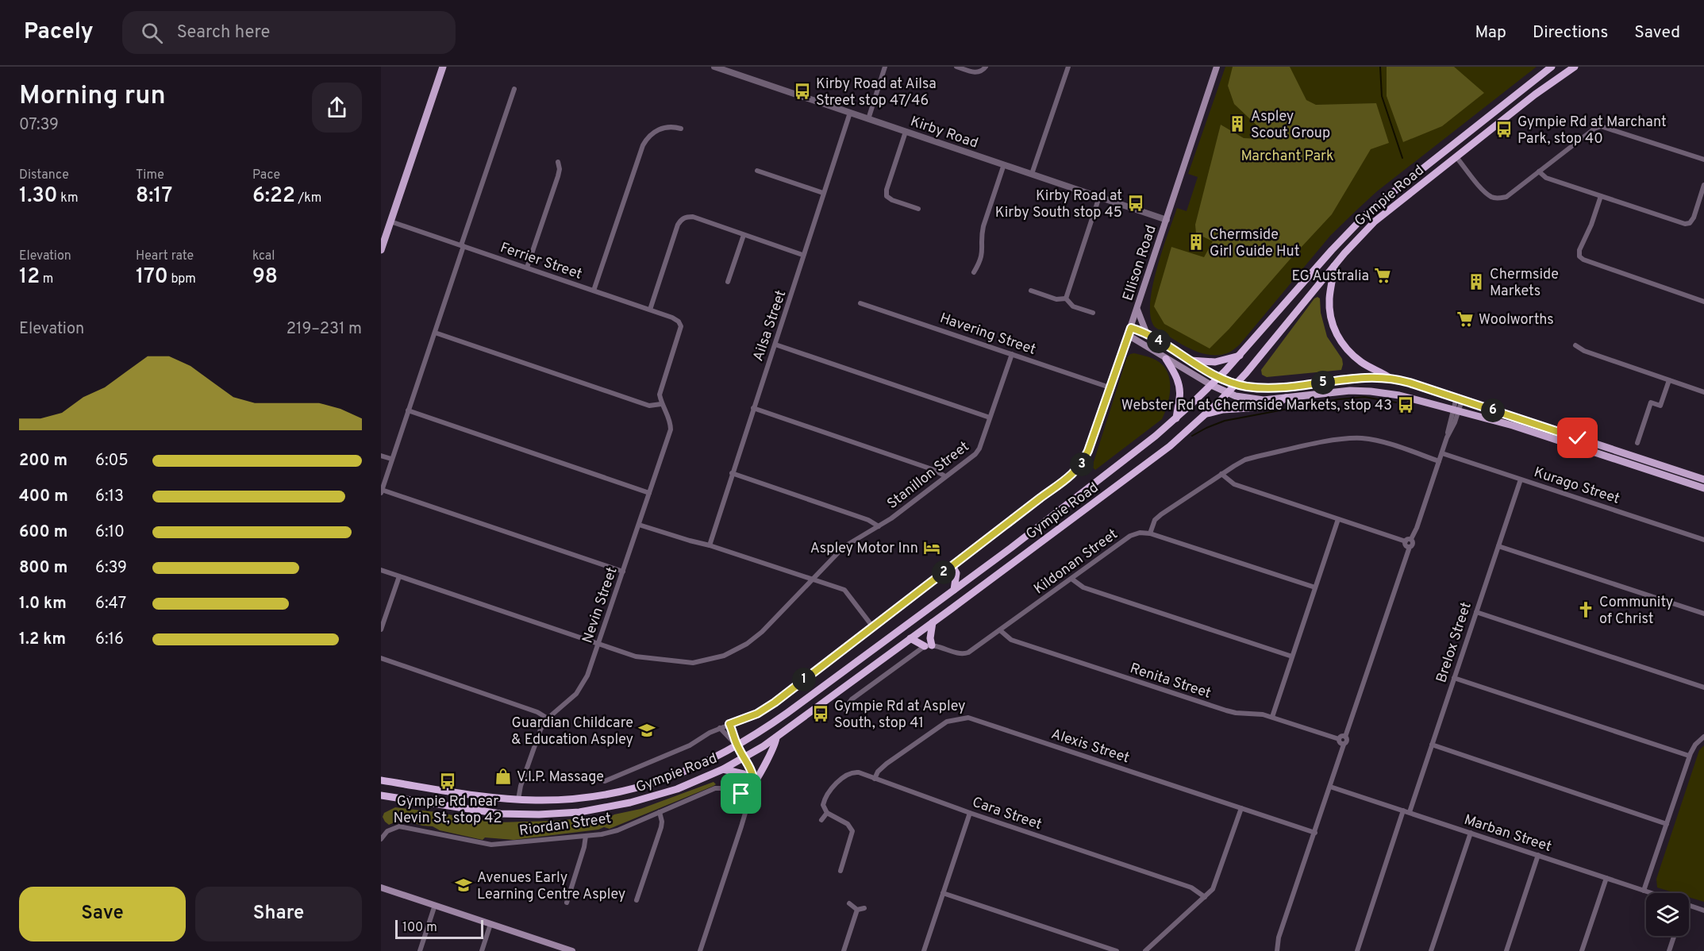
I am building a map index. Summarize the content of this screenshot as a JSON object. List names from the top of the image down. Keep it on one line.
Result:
{"streets":{"highway":["Gympie Road"],"main road":["Ellison Road"],"street":["Kirby Road","Ferrier Street","Ailsa Street","Havering Street","Stanillon Street","Kurago Street","Kildonan Street","Nevin Street","Brelox Street","Renita Street","Alexis Street","Cara Street","Riordan Street","Marban Street"]},"crossings":[["Kirby Road","Ellison Road"],["Kirby Road","Ailsa Street"],["Gympie Road","Ellison Road"],["Gympie Road","Nevin Street"],["Ferrier Street","Nevin Street"],["Ellison Road","Havering Street"],["Havering Street","Stanillon Street"],["Stanillon Street","Nevin Street"],["Kurago Street","Brelox Street"],["Kildonan Street","Renita Street"],["Brelox Street","Marban Street"],["Alexis Street","Cara Street"]],"parks":["Marchant Park"],"places":{"bus stop":["Kirby Road at Ailsa Street stop 47/46","Gympie Rd at Marchant Park, stop 40","Kirby Road at Kirby South stop 45","Webster Rd at Chermside Markets, stop 43","Gympie Rd at Aspley South, stop 41","Gympie Rd near Nevin St, stop 42"],"building":["Aspley Scout Group","Chermside Girl Guide Hut","Chermside Markets"],"supermarket":["EG Australia","Woolworths"],"hotel":["Aspley Motor Inn"],"church":["Community of Christ"],"school or university":["Guardian Childcare & Education Aspley","Avenues Early Learning Centre Aspley"],"shop":["V.I.P. Massage"]},"scale_bar":"100 m","page":{"header":"Pacely","search":"Search here","nav":["Map","Directions","Saved"],"heading":["Morning run","07:39"],"stats":[["Distance","1.30 km"],["Time","8:17"],["Pace","6:22 /km"],["Elevation","12 m"],["Heart rate","170 bpm"],["kcal","98"]],"chart":["Elevation","219–231 m"],"pins":["4","5","6","3","2","1"],"list":[{"name":"200 m","note":"6:05"},{"name":"400 m","note":"6:13"},{"name":"600 m","note":"6:10"},{"name":"800 m","note":"6:39"},{"name":"1.0 km","note":"6:47"},{"name":"1.2 km","note":"6:16"}],"buttons":["Save","Share"],"scale":"100 m"}}
